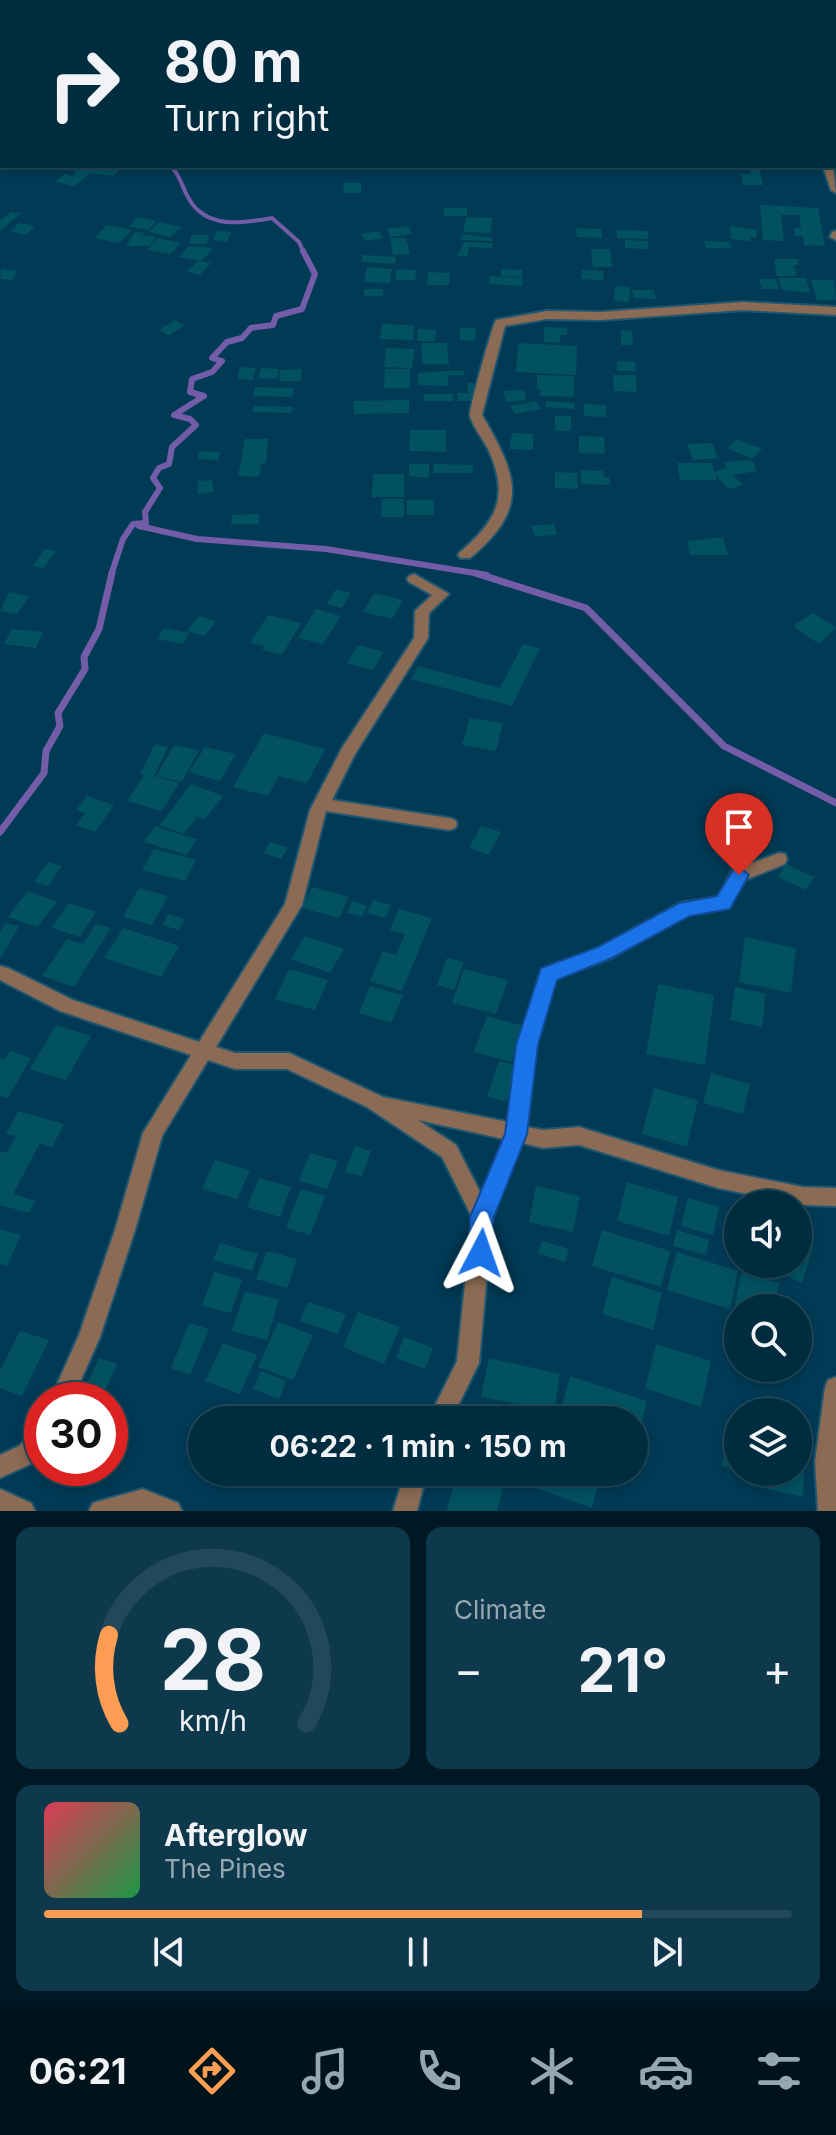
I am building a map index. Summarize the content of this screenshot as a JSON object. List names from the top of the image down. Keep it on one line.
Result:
{"page":{"turn":["80 m","Turn right"],"limit":"30","trip":"06:22 · 1 min · 150 m","tile":"Climate","heat":["−","21°","+"],"song":["Afterglow","The Pines"],"tabs":"06:21","gauge":["28","km/h"]}}
